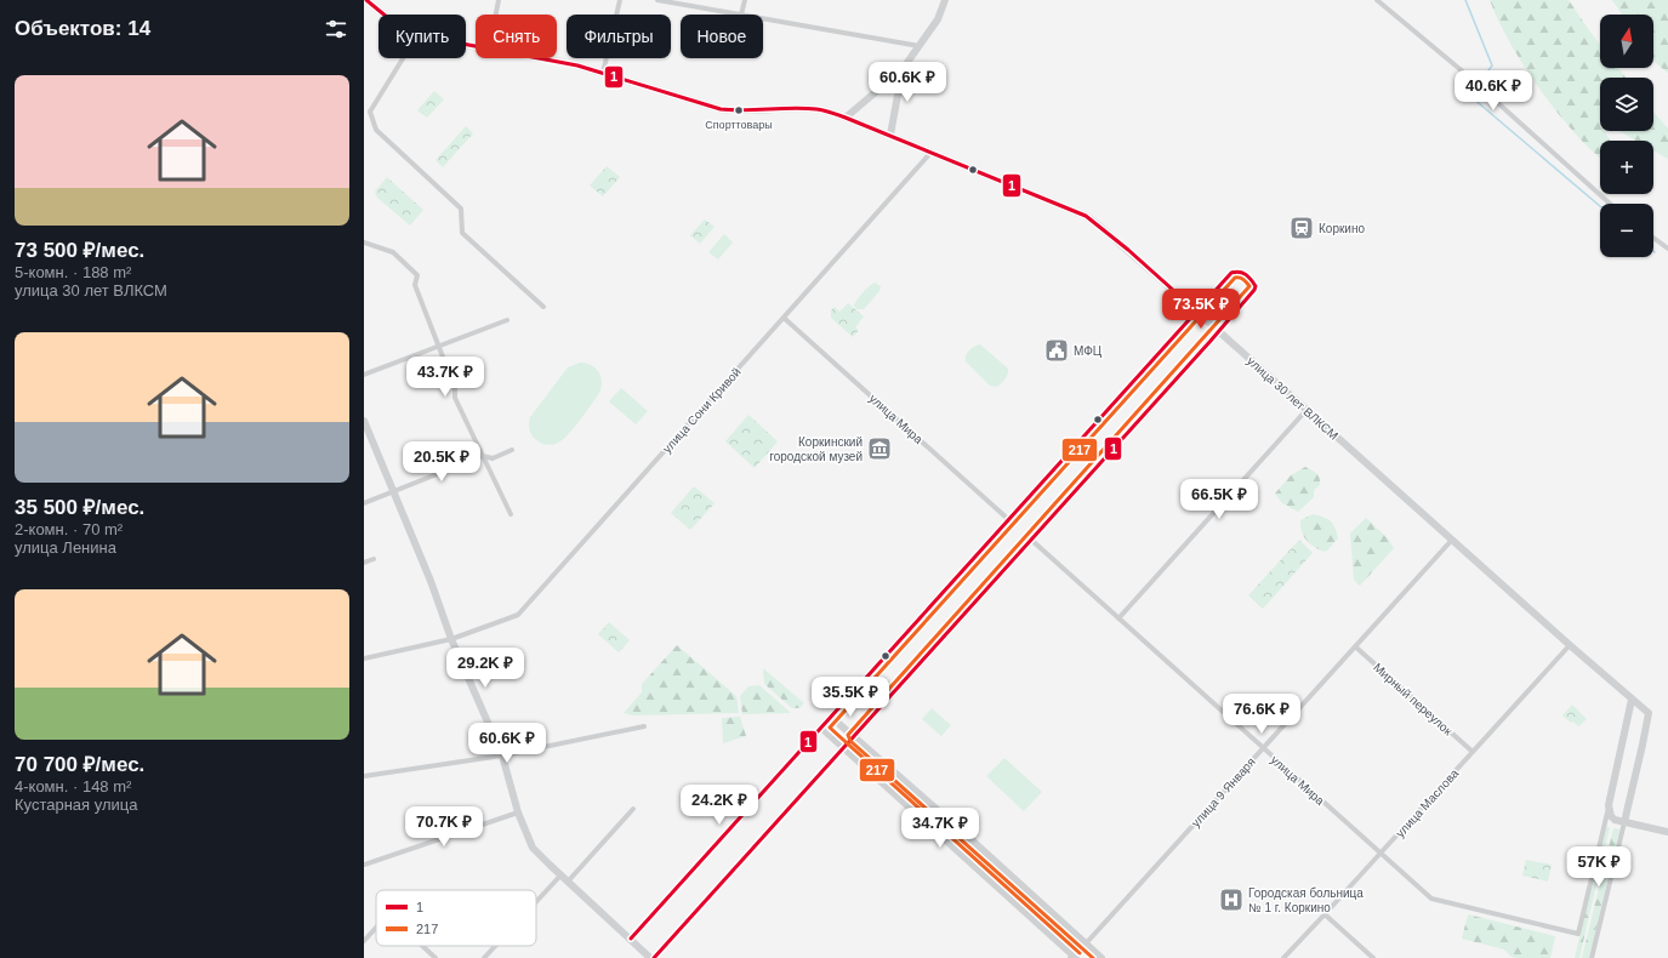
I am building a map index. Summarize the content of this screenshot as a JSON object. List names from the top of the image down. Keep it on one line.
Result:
{"streets":{"street":["улица 30 лет ВЛКСМ","улица Сони Кривой","улица Мира","Мирный переулок","улица 9 Января","улица Маслова"]},"crossings":[["улица 30 лет ВЛКСМ","улица Сони Кривой"],["улица 30 лет ВЛКСМ","улица 9 Января"],["улица 30 лет ВЛКСМ","улица Маслова"],["улица Сони Кривой","улица Мира"],["улица Мира","улица 9 Января"],["улица Мира","улица Маслова"],["Мирный переулок","улица 9 Января"],["Мирный переулок","улица Маслова"]],"places":{"other":["Спорттовары"],"station":["Коркино"],"public building":["МФЦ"],"museum":["Коркинский городской музей"],"hospital":["Городская больница № 1 г. Коркино"]},"lines":["transit line 1","transit line 217"],"legend":["1","217"],"north":"top","page":{"heading":"Объектов: 14","map_buttons":["+","−"],"chip":["Купить","Снять","Фильтры","Новое"],"list":[{"name":"73 500 ₽/мес.","note":"5-комн. · 188 m² · улица 30 лет ВЛКСМ"},{"name":"35 500 ₽/мес.","note":"2-комн. · 70 m² · улица Ленина"},{"name":"70 700 ₽/мес.","note":"4-комн. · 148 m² · Кустарная улица"}],"price":["60.6K ₽","40.6K ₽","73.5K ₽","43.7K ₽","20.5K ₽","66.5K ₽","29.2K ₽","35.5K ₽","76.6K ₽","60.6K ₽","24.2K ₽","70.7K ₽","34.7K ₽","57K ₽"]}}
